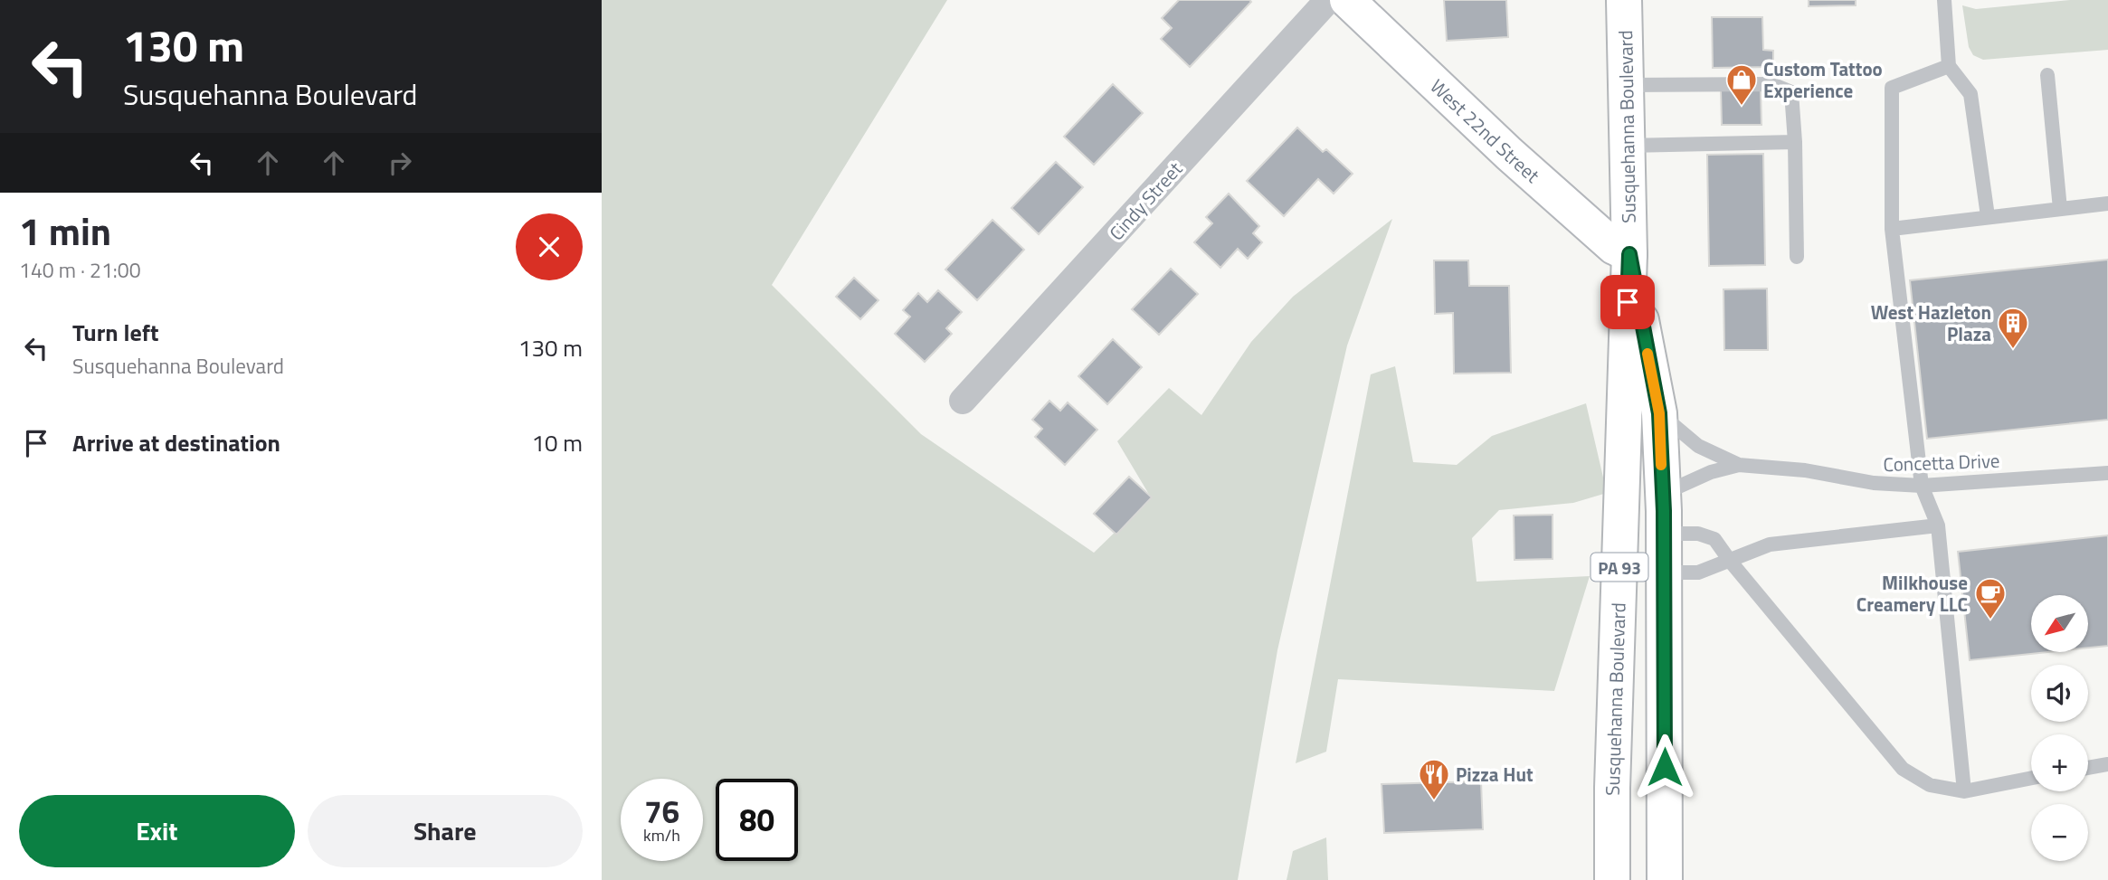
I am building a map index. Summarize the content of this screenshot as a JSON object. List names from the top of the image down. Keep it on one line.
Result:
{"streets":{"main road":["Susquehanna Boulevard","West 22nd Street","PA 93"],"street":["Cindy Street"],"lane":["Concetta Drive"]},"crossings":[["Susquehanna Boulevard","West 22nd Street"],["Susquehanna Boulevard","Concetta Drive"]],"places":{"shop":["Custom Tattoo Experience"],"building":["West Hazleton Plaza"],"cafe":["Milkhouse Creamery LLC"],"restaurant":["Pizza Hut"]},"north":"bottom left","page":{"turn":["130 m","Susquehanna Boulevard"],"heading":["1 min","140 m · 21:00"],"list":[{"name":"Turn left","note":"Susquehanna Boulevard","value":"130 m"},{"name":"Arrive at destination","value":"10 m"}],"map_buttons":["+","−"],"speed":"76 km/h","limit":"80","buttons":["Exit","Share"]}}
